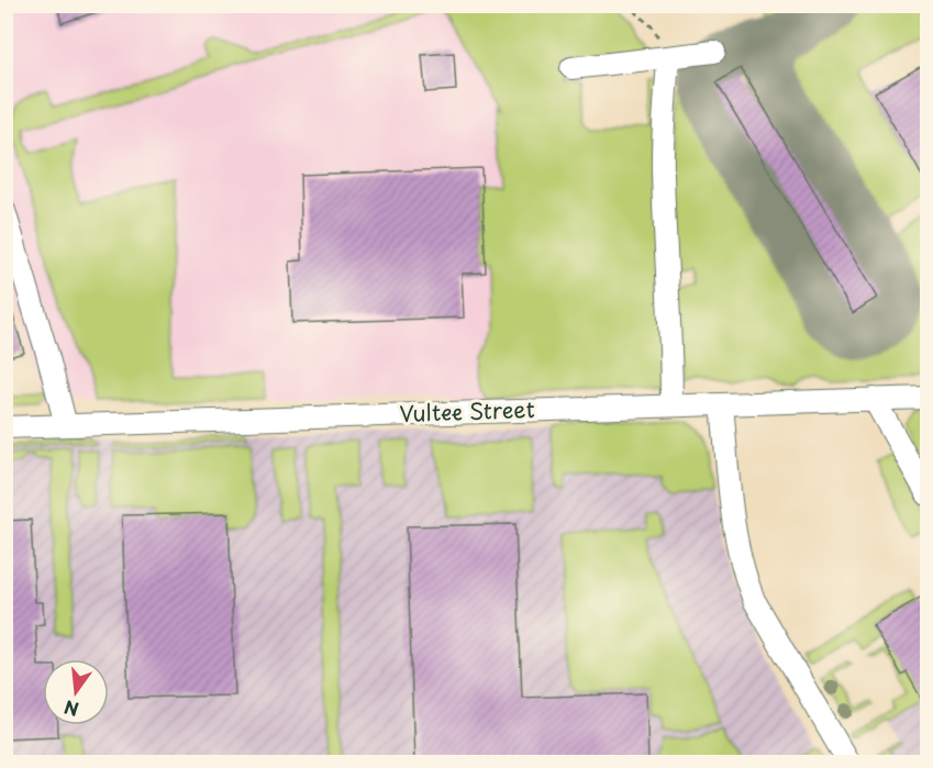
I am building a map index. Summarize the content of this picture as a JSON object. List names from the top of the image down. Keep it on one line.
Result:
{"streets":{"street":["Vultee Street"]},"north":"bottom"}
